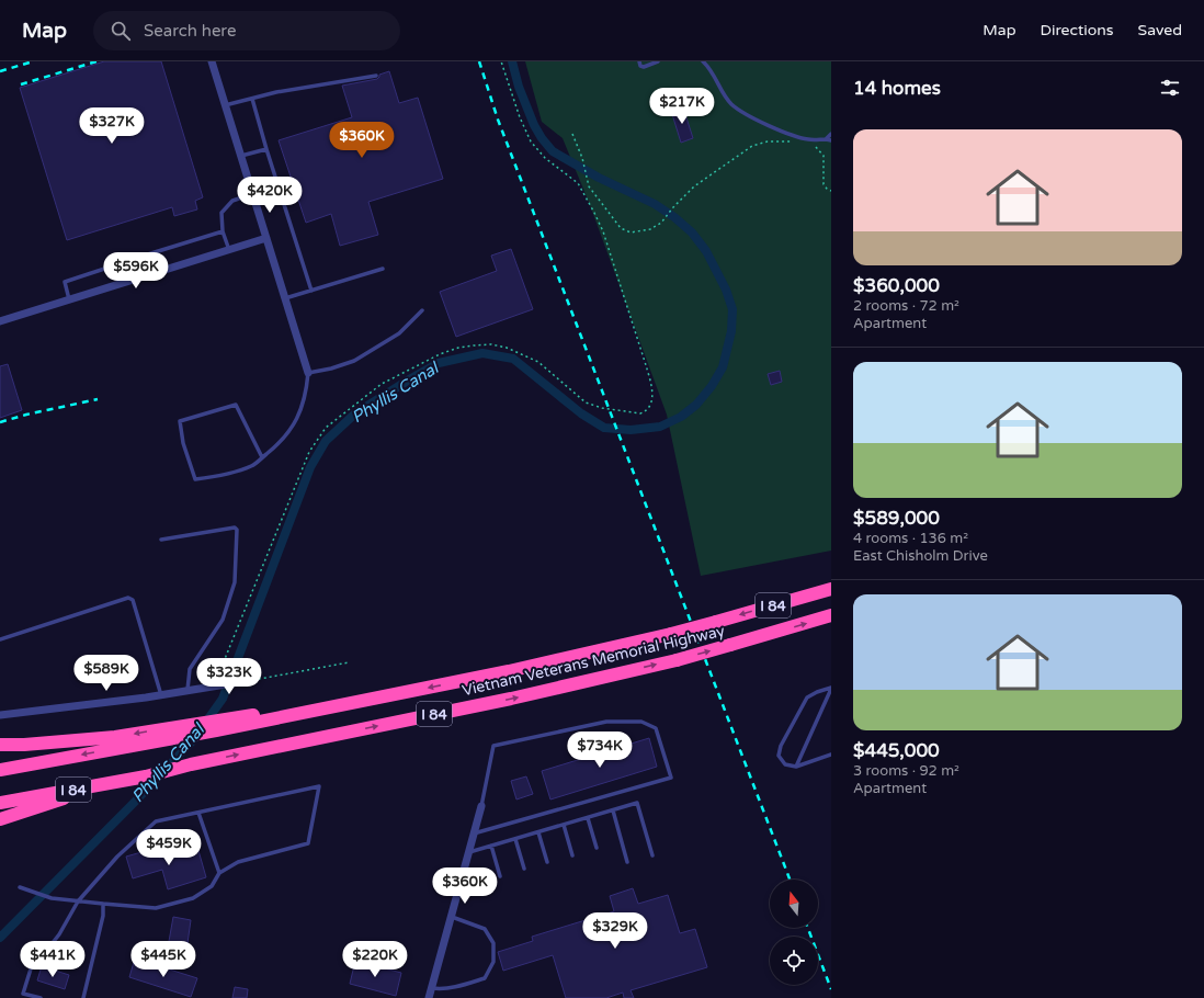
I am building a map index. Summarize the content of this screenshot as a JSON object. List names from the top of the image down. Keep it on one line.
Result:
{"streets":{"highway":["I 84","Vietnam Veterans Memorial Highway"]},"crossings":[["I 84","Vietnam Veterans Memorial Highway"]],"water":["Phyllis Canal"],"north":"top","page":{"header":"Map","search":"Search here","nav":["Map","Directions","Saved"],"heading":"14 homes","price":["$217K","$327K","$360K","$420K","$596K","$589K","$323K","$734K","$459K","$360K","$329K","$441K","$445K","$220K"],"list":[{"name":"$360,000","note":"2 rooms · 72 m² · Apartment"},{"name":"$589,000","note":"4 rooms · 136 m² · East Chisholm Drive"},{"name":"$445,000","note":"3 rooms · 92 m² · Apartment"}]}}
